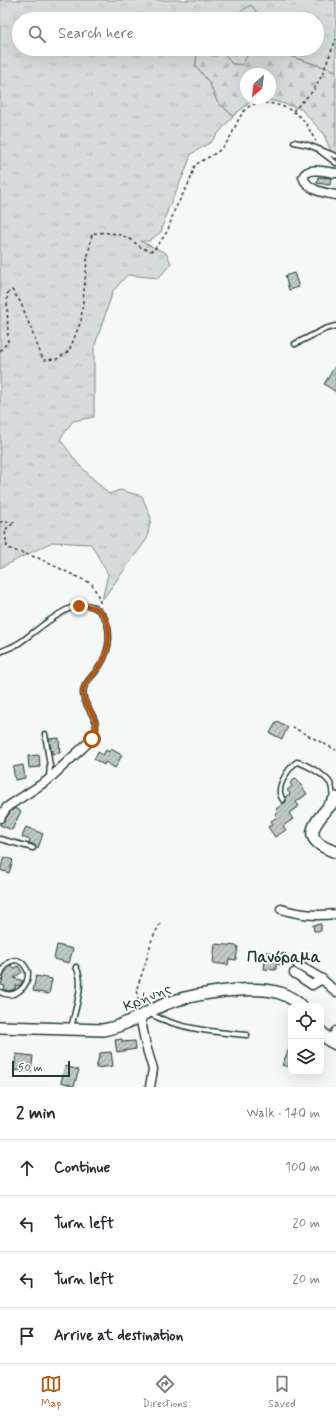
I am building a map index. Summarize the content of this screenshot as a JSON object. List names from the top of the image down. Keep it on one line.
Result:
{"streets":{"street":["Κρήνης"]},"districts":["Πανόραμα"],"scale_bar":"50 m","north":"bottom left","page":{"search":"Search here","scale":"50 m","heading":["2 min","Walk · 140 m"],"list":[["Continue","100 m"],["Turn left","20 m"],["Turn left","20 m"],"Arrive at destination"],"nav":["Map","Directions","Saved"]}}
